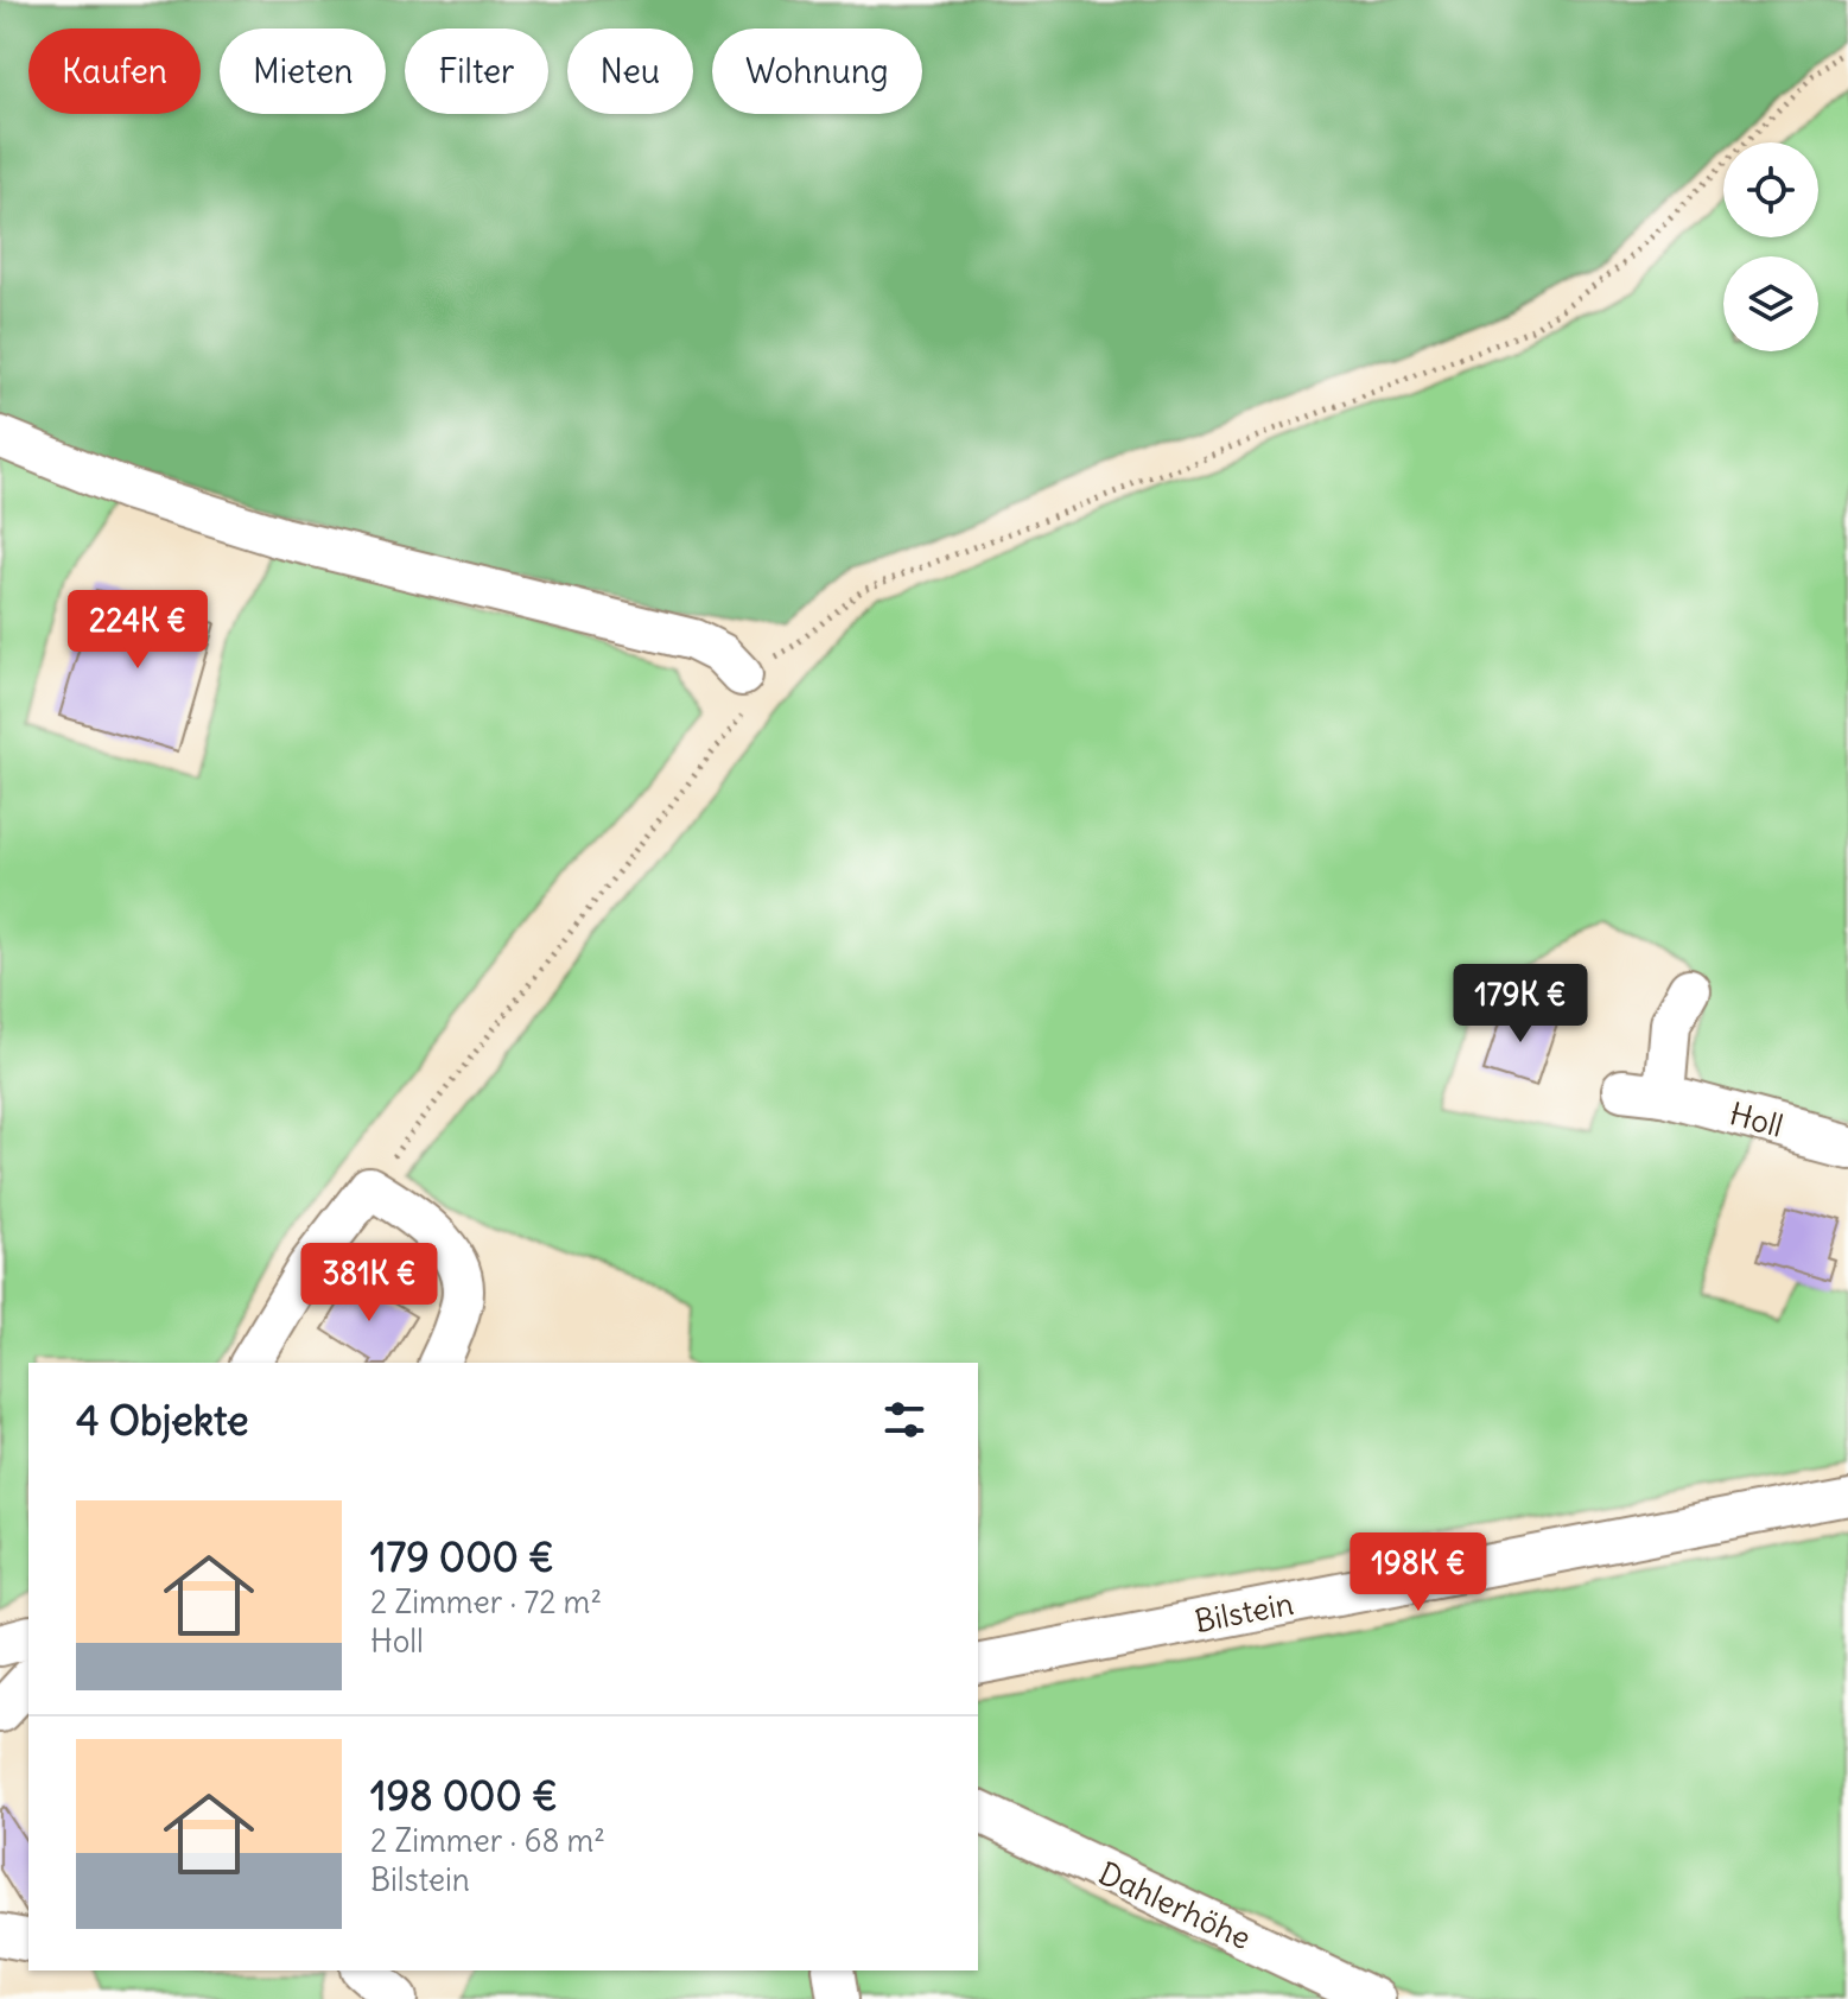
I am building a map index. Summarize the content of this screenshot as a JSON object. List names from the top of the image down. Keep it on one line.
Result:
{"streets":{"street":["Holl","Bilstein","Dahlerhöhe"]},"page":{"chip":["Kaufen","Mieten","Filter","Neu","Wohnung"],"price":["224K €","179K €","381K €","198K €"],"heading":"4 Objekte","list":[{"name":"179 000 €","note":"2 Zimmer · 72 m² · Holl"},{"name":"198 000 €","note":"2 Zimmer · 68 m² · Bilstein"}]}}
